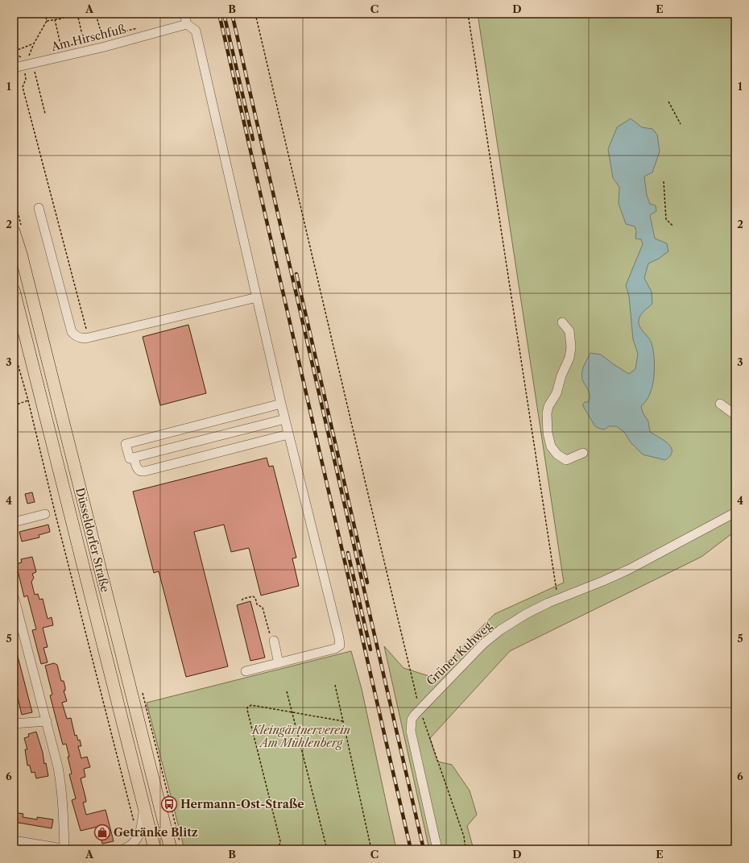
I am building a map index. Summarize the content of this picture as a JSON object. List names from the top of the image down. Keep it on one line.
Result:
{"streets":{"main road":["Düsseldorfer Straße"],"street":["Am Hirschfuß","Grüner Kuhweg"]},"parks":["Kleingärtnerverein Am Mühlenberg"],"places":{"bus stop":["Hermann-Ost-Straße"],"shop":["Getränke Blitz"]},"grid":{"columns":["A","B","C","D","E"],"rows":["1","2","3","4","5","6"]}}
